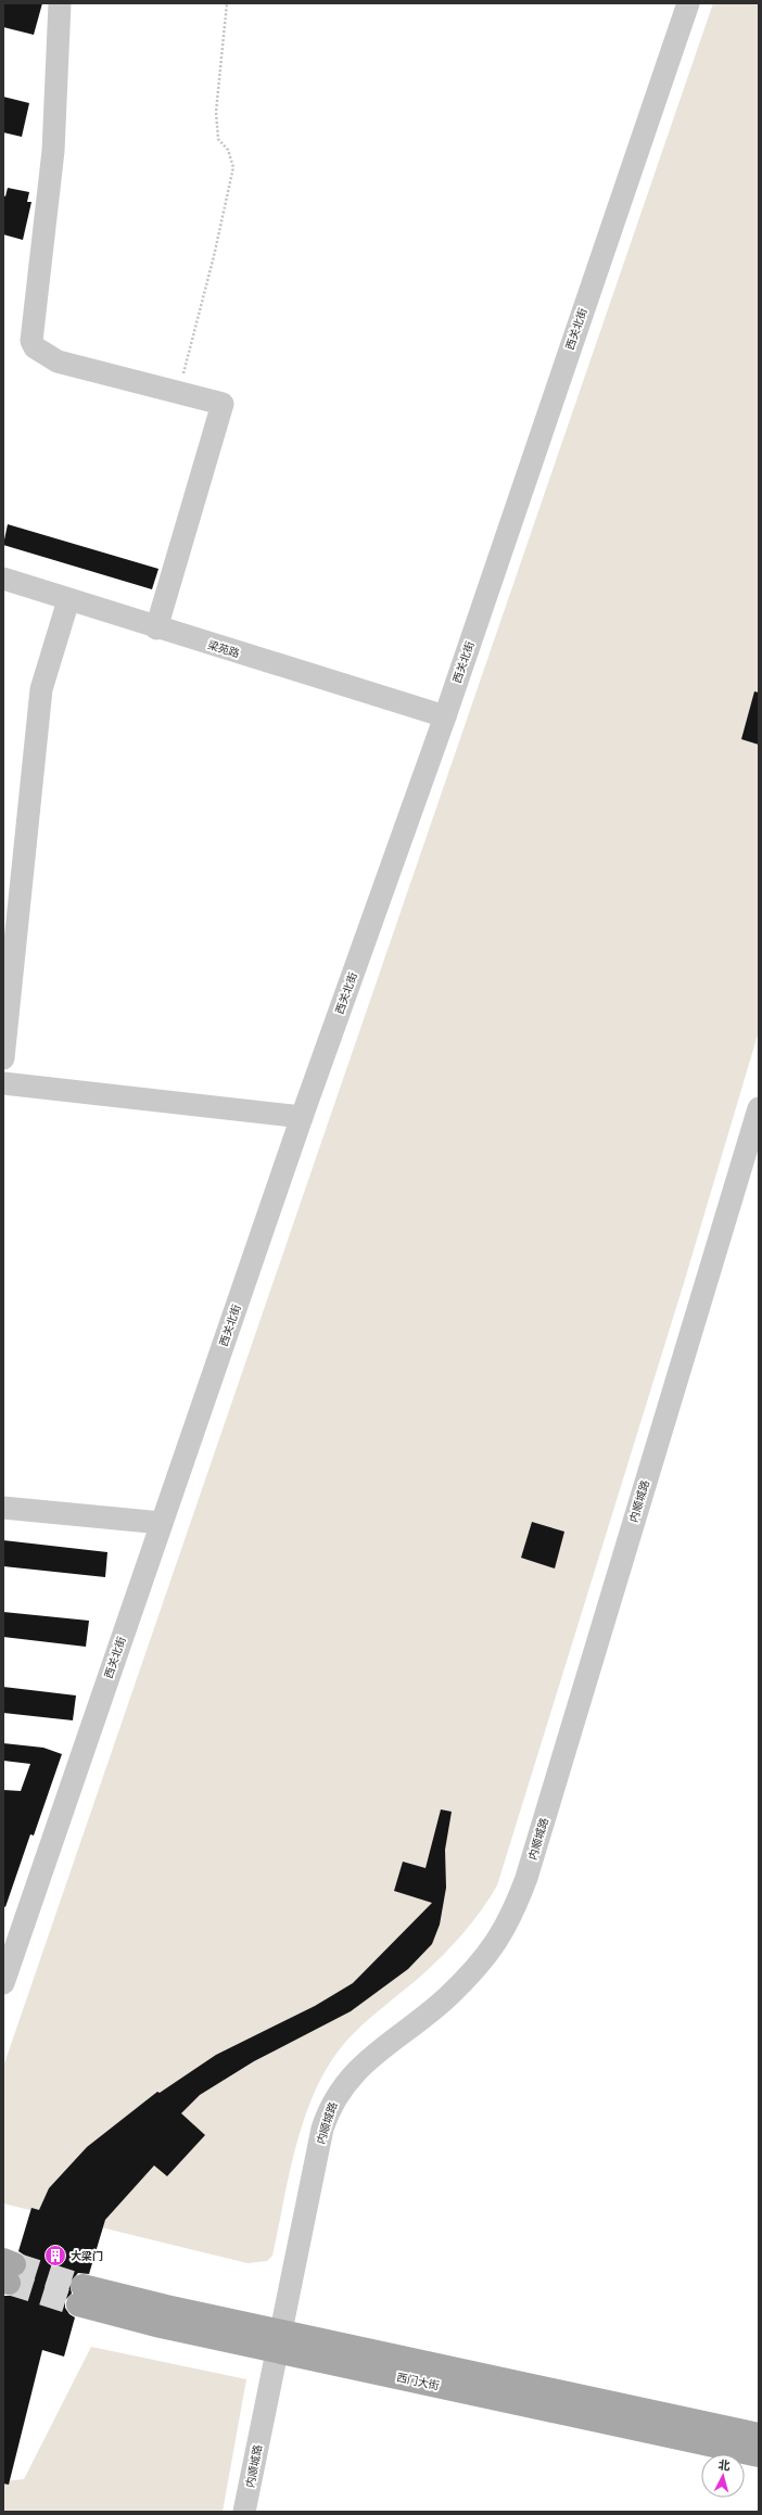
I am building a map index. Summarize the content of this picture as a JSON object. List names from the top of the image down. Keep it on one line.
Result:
{"streets":{"main road":["西门大街"],"street":["西关北街","梁苑路","内顺城路"]},"crossings":[["西关北街","梁苑路"],["内顺城路","西门大街"]],"places":{"building":["大梁门"]},"north":"top"}
